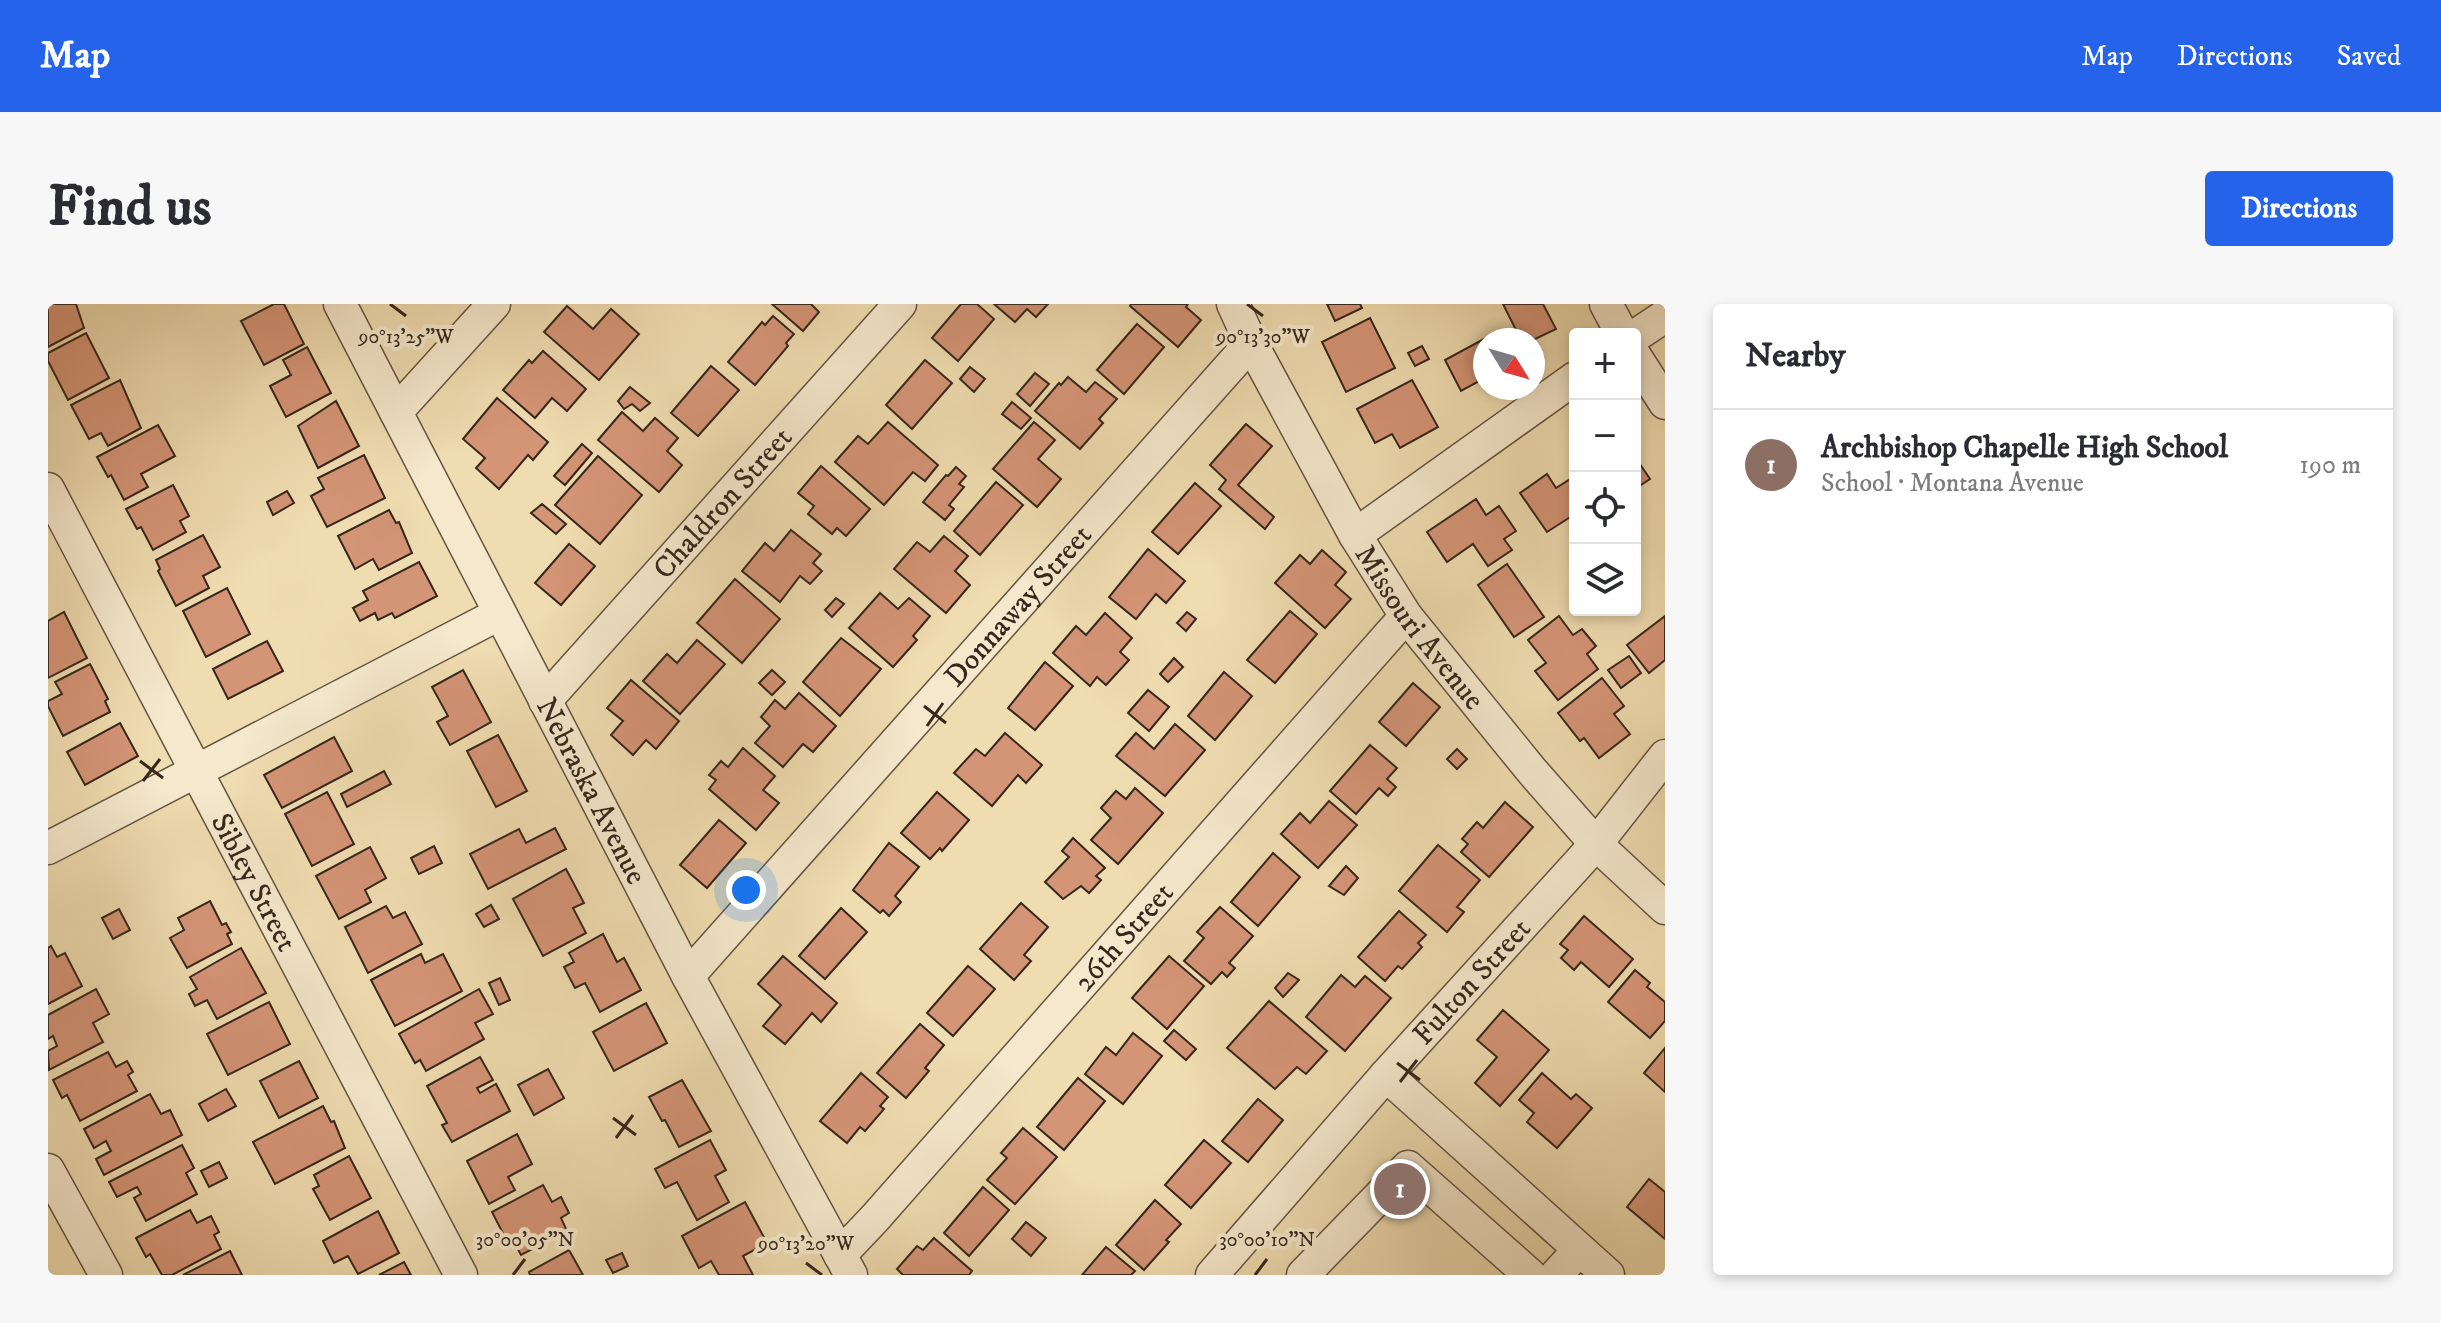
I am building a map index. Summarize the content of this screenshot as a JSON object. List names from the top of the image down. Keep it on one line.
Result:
{"streets":{"street":["Chaldron Street","Donnaway Street","Missouri Avenue","Nebraska Avenue","Sibley Street","26th Street","Fulton Street"]},"crossings":[["Chaldron Street","Nebraska Avenue"],["Donnaway Street","Missouri Avenue"],["Donnaway Street","Nebraska Avenue"],["Missouri Avenue","26th Street"],["Missouri Avenue","Fulton Street"],["Nebraska Avenue","26th Street"]],"north":"bottom right","page":{"header":"Map","nav":["Map","Directions","Saved"],"buttons":"Directions","title":"Find us","heading":"Nearby","map_buttons":["+","−"],"list":[{"mark":"1","name":"Archbishop Chapelle High School","note":"School · Montana Avenue","value":"190 m"}],"pins":"1"},"coordinates":["90°13'25\"W","90°13'30\"W","30°00'05\"N","30°00'10\"N","90°13'20\"W"]}
